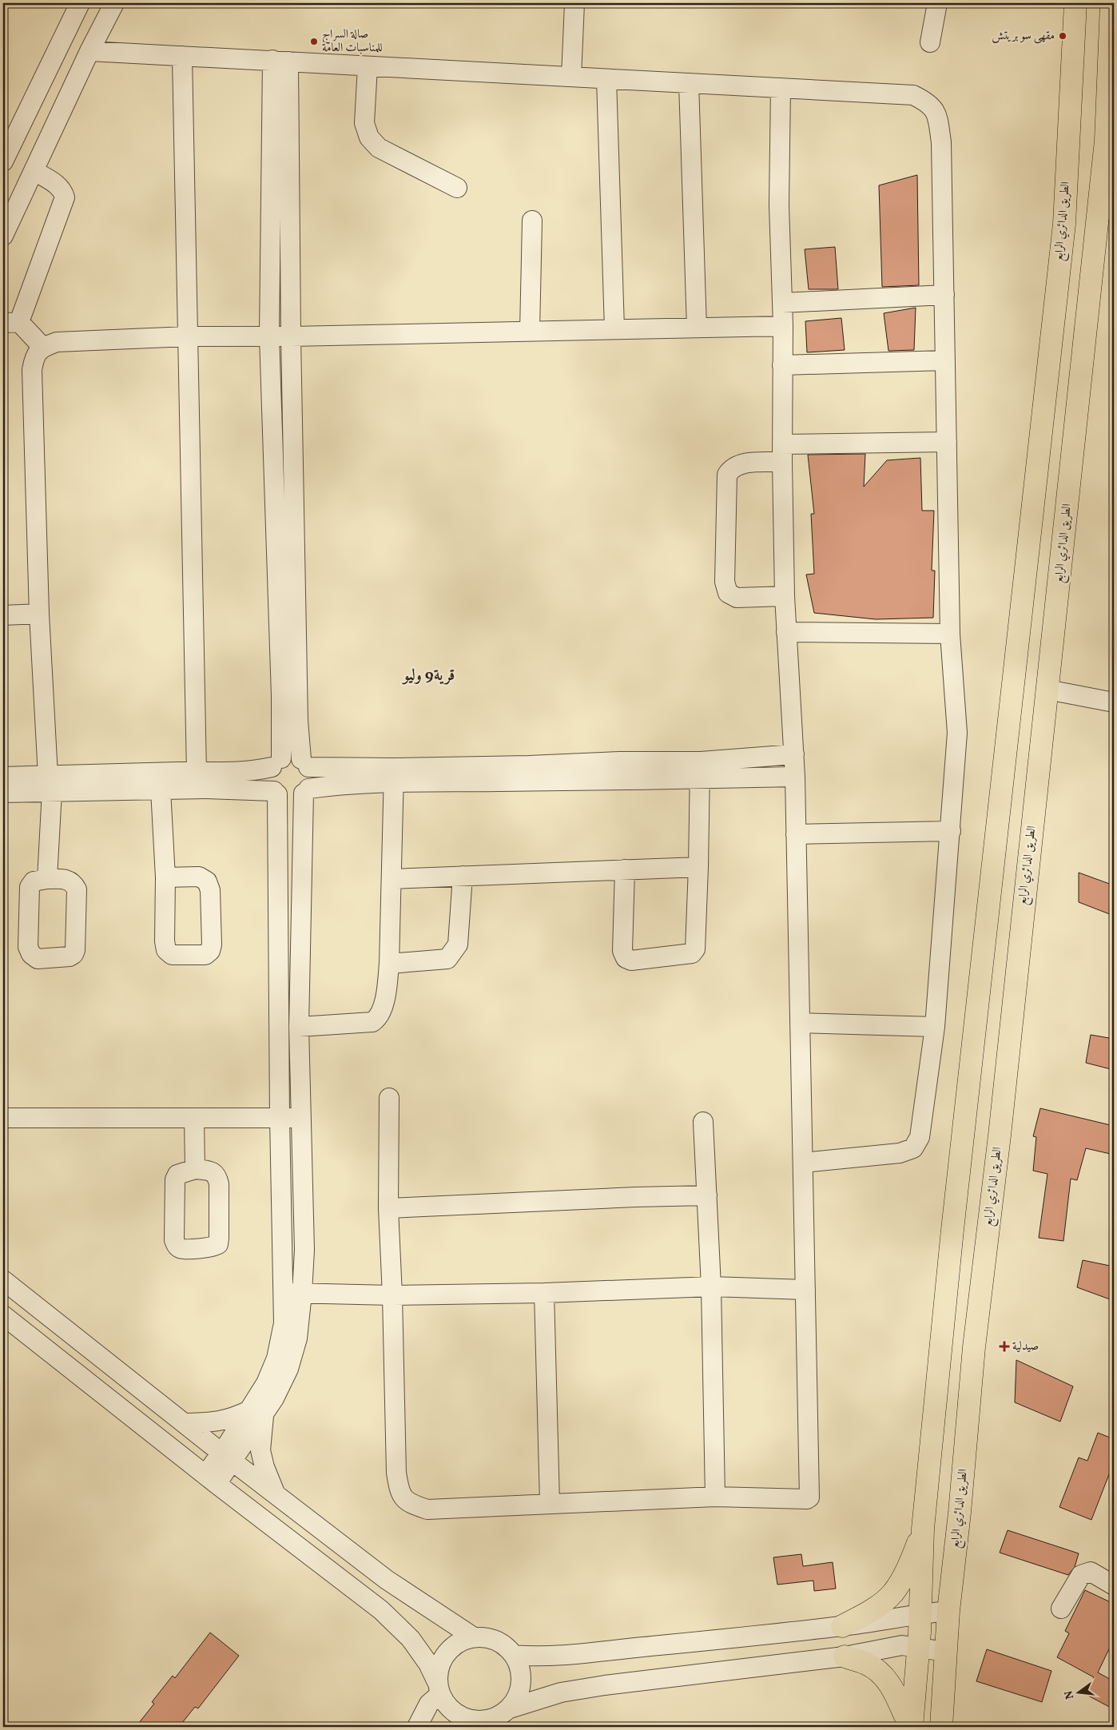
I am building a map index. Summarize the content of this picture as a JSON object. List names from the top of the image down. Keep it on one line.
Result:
{"streets":{"main road":["الطريق الدائري الرابع"]},"districts":["قرية9 وليو"],"places":{"other":["مقهى سو بريتش","صالة السراج للمناسبات العامة"],"health":["صيدلية"]},"north":"left"}
